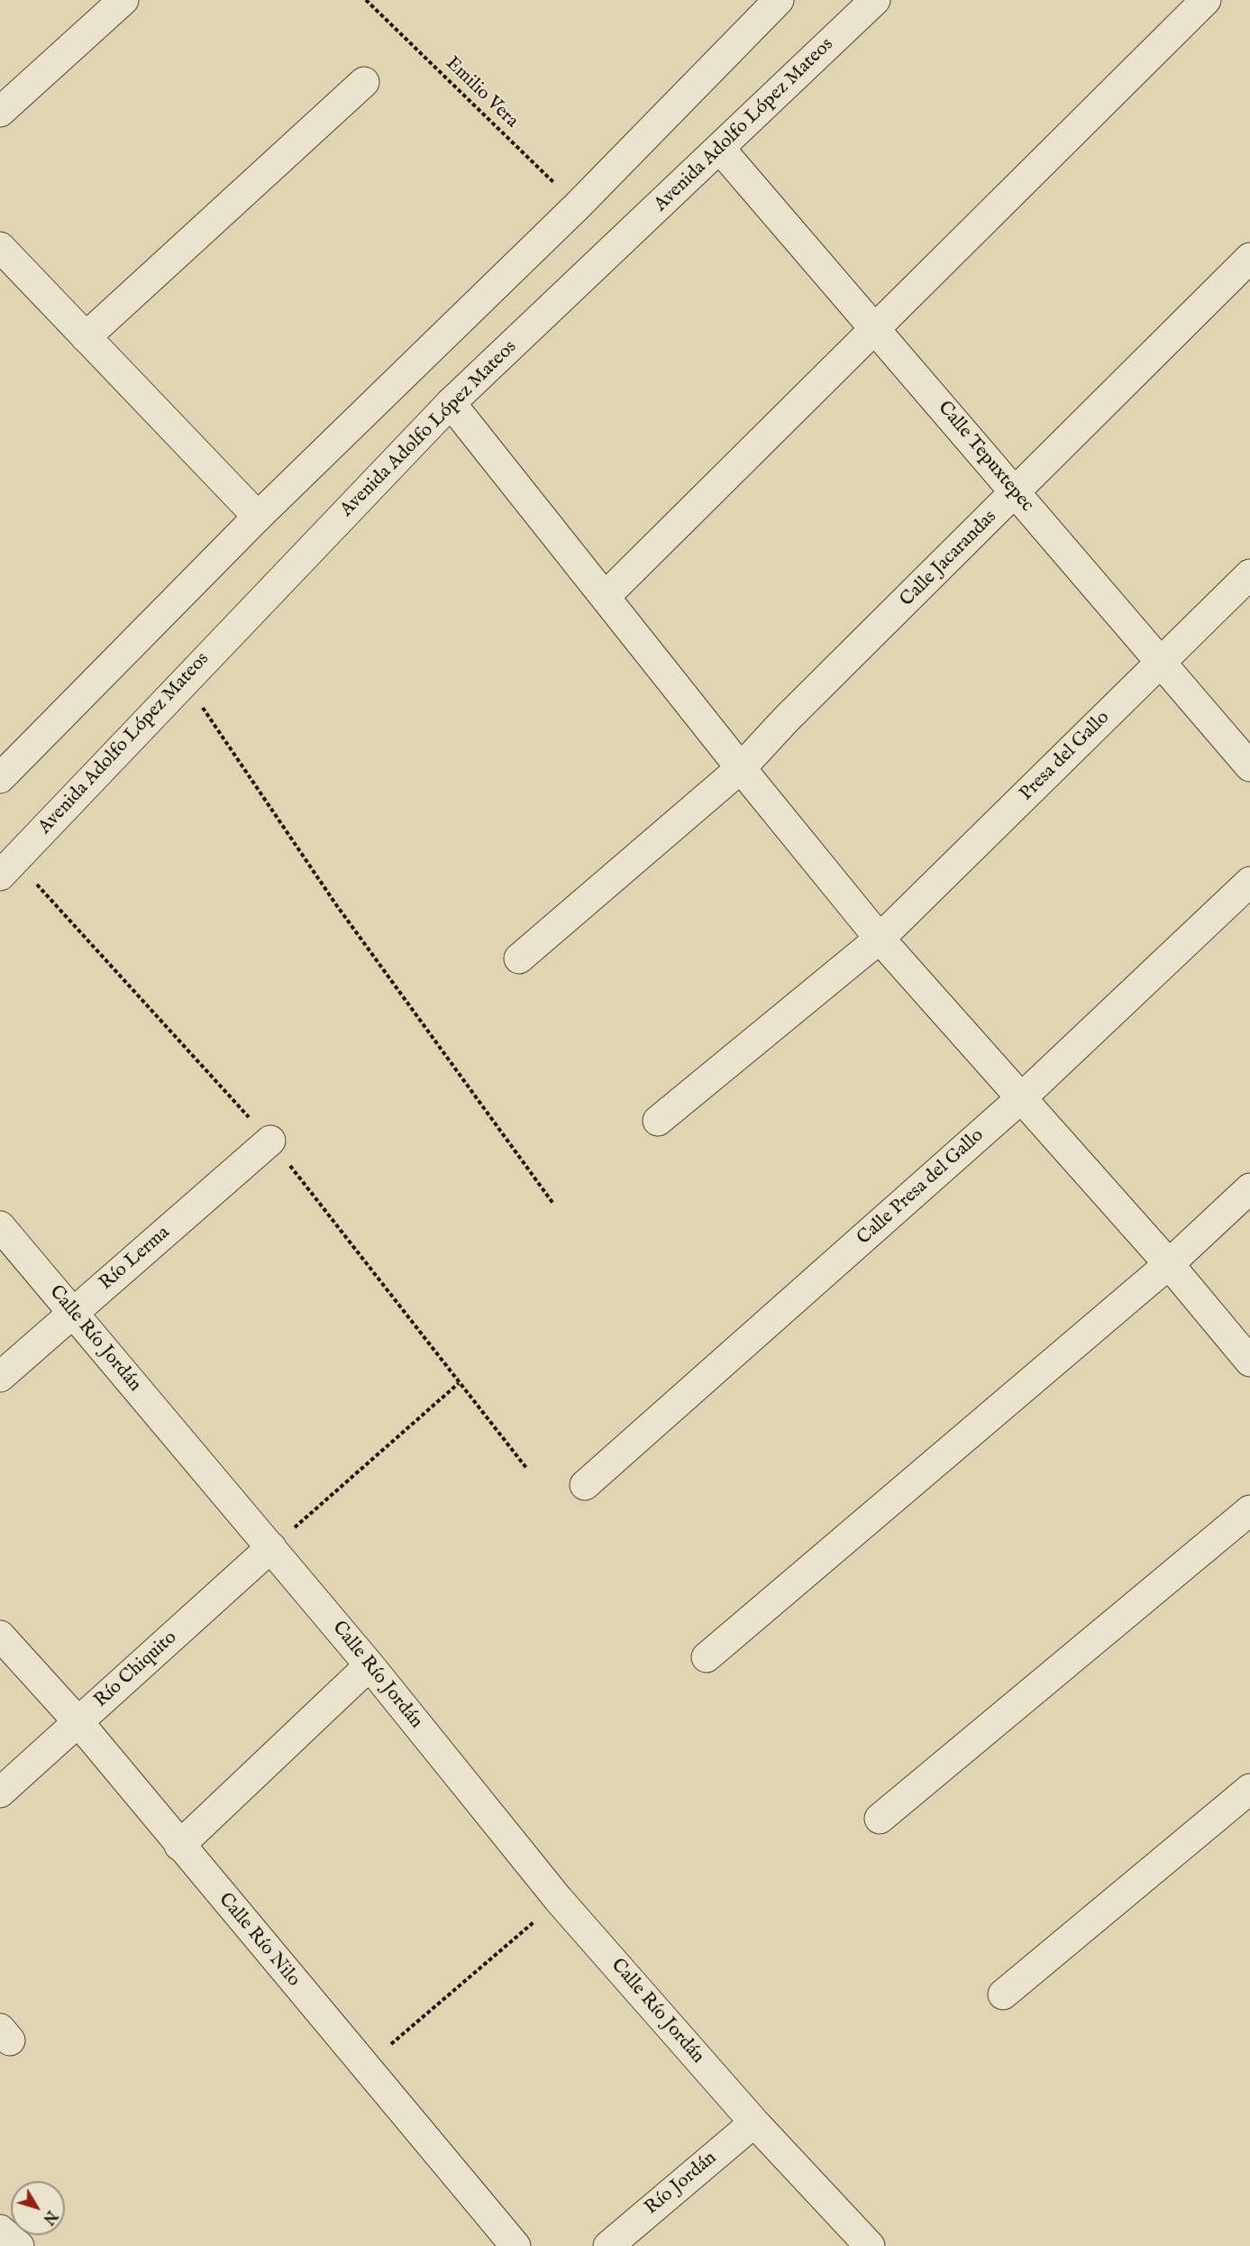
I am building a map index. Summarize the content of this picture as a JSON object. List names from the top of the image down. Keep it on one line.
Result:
{"streets":{"street":["Avenida Adolfo López Mateos","Calle Tepuxtepec","Calle Jacarandas","Presa del Gallo","Calle Presa del Gallo","Río Lerma","Calle Río Jordán","Río Chiquito","Calle Río Nilo","Río Jordán"],"path":["Emilio Vera"]},"crossings":[["Avenida Adolfo López Mateos","Calle Tepuxtepec"],["Calle Tepuxtepec","Calle Jacarandas"],["Calle Tepuxtepec","Presa del Gallo"],["Río Lerma","Calle Río Jordán"],["Calle Río Jordán","Río Chiquito"],["Calle Río Jordán","Río Jordán"],["Río Chiquito","Calle Río Nilo"]],"north":"bottom right"}
